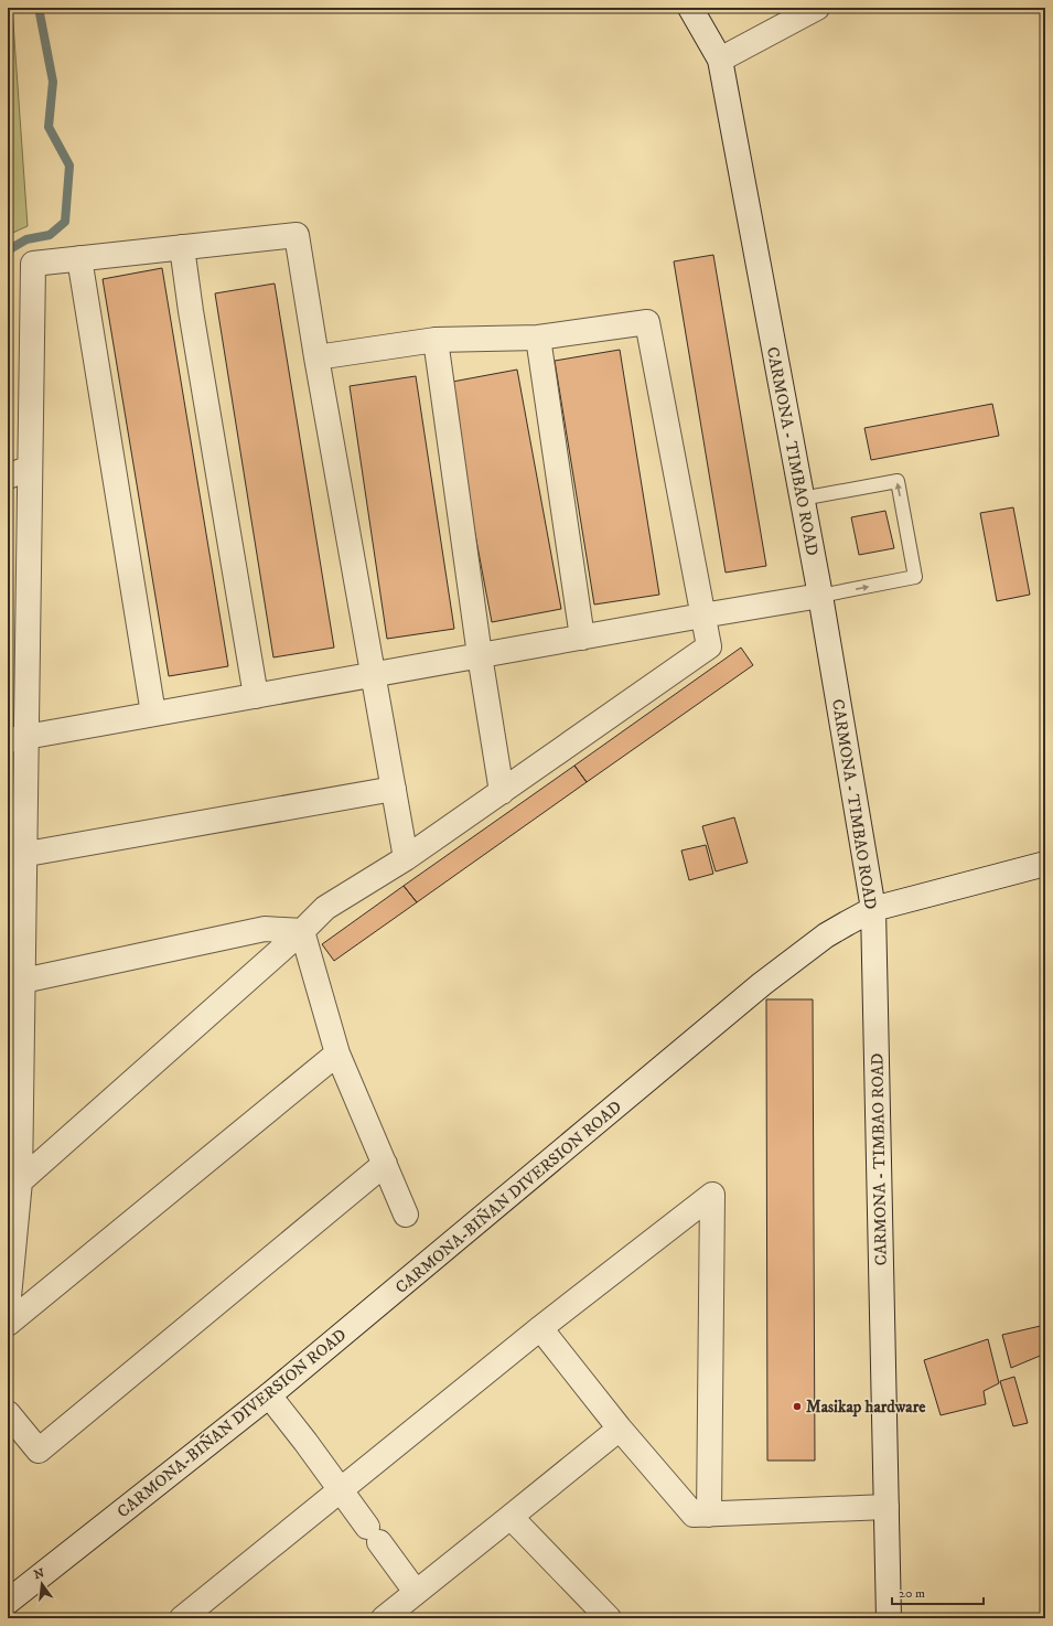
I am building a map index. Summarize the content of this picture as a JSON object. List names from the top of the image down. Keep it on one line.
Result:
{"streets":{"street":["CARMONA - TIMBAO ROAD","CARMONA-BIÑAN DIVERSION ROAD"]},"crossings":[["CARMONA - TIMBAO ROAD","CARMONA-BIÑAN DIVERSION ROAD"]],"places":["Masikap hardware"],"scale_bar":"20 m","north":"top"}
